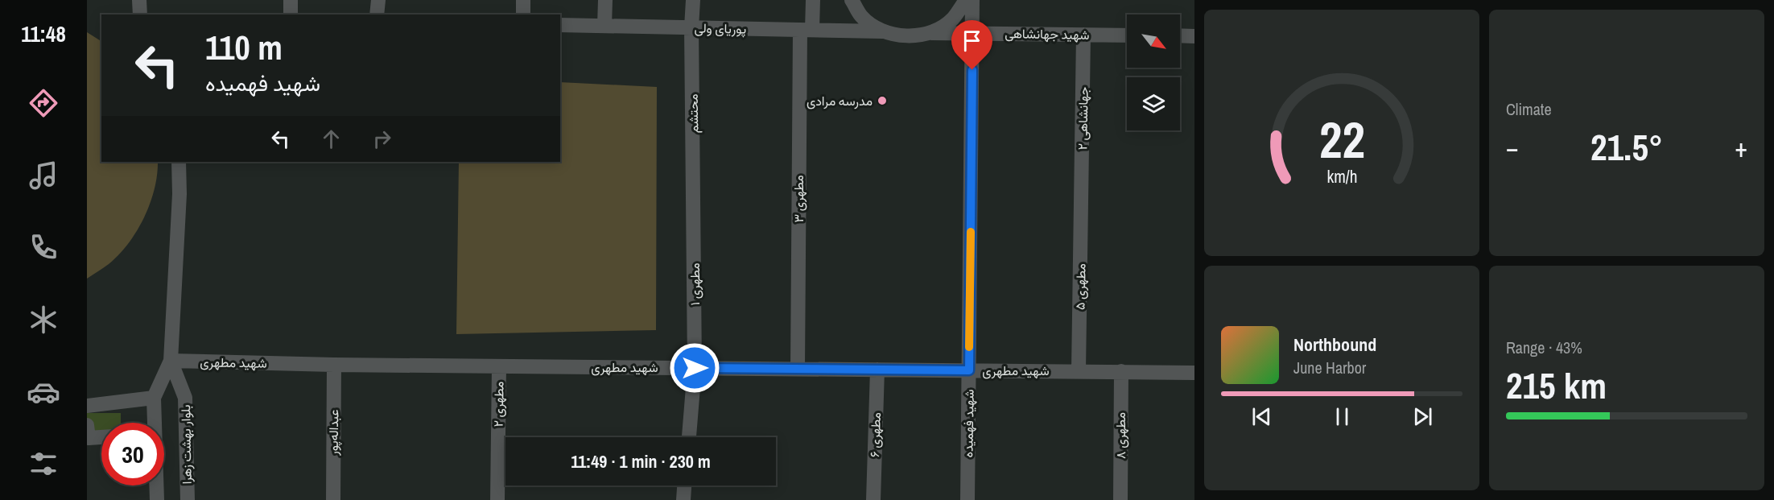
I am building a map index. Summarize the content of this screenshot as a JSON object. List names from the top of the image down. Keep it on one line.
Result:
{"streets":{"street":["پوریای ولی","شهید جهانشاهی","محتشم","جهانشاهی ۲","مطهری ۳","مطهری ۱","مطهری ۵","شهید مطهری","مطهری ۲","شهید فهمیده","عبداله‌پور","مطهری ۶","مطهری ۸","بلوار بهشت زهرا"]},"crossings":[["پوریای ولی","شهید جهانشاهی"],["پوریای ولی","محتشم"],["پوریای ولی","مطهری ۳"],["شهید جهانشاهی","جهانشاهی ۲"],["شهید جهانشاهی","شهید فهمیده"],["محتشم","مطهری ۱"],["جهانشاهی ۲","مطهری ۵"],["مطهری ۳","شهید مطهری"],["مطهری ۱","شهید مطهری"],["مطهری ۵","شهید مطهری"],["شهید مطهری","مطهری ۲"],["شهید مطهری","شهید فهمیده"],["شهید مطهری","عبداله‌پور"],["شهید مطهری","مطهری ۶"],["شهید مطهری","مطهری ۸"],["شهید مطهری","بلوار بهشت زهرا"]],"places":["مدرسه مرادی"],"north":"bottom right","page":{"tabs":"11:48","tile":["Climate",["Range · 43%","215 km"]],"turn":["110 m","شهید فهمیده"],"heat":["−","21.5°","+"],"song":["Northbound","June Harbor"],"limit":"30","trip":"11:49 · 1 min · 230 m","gauge":["22","km/h"]}}
